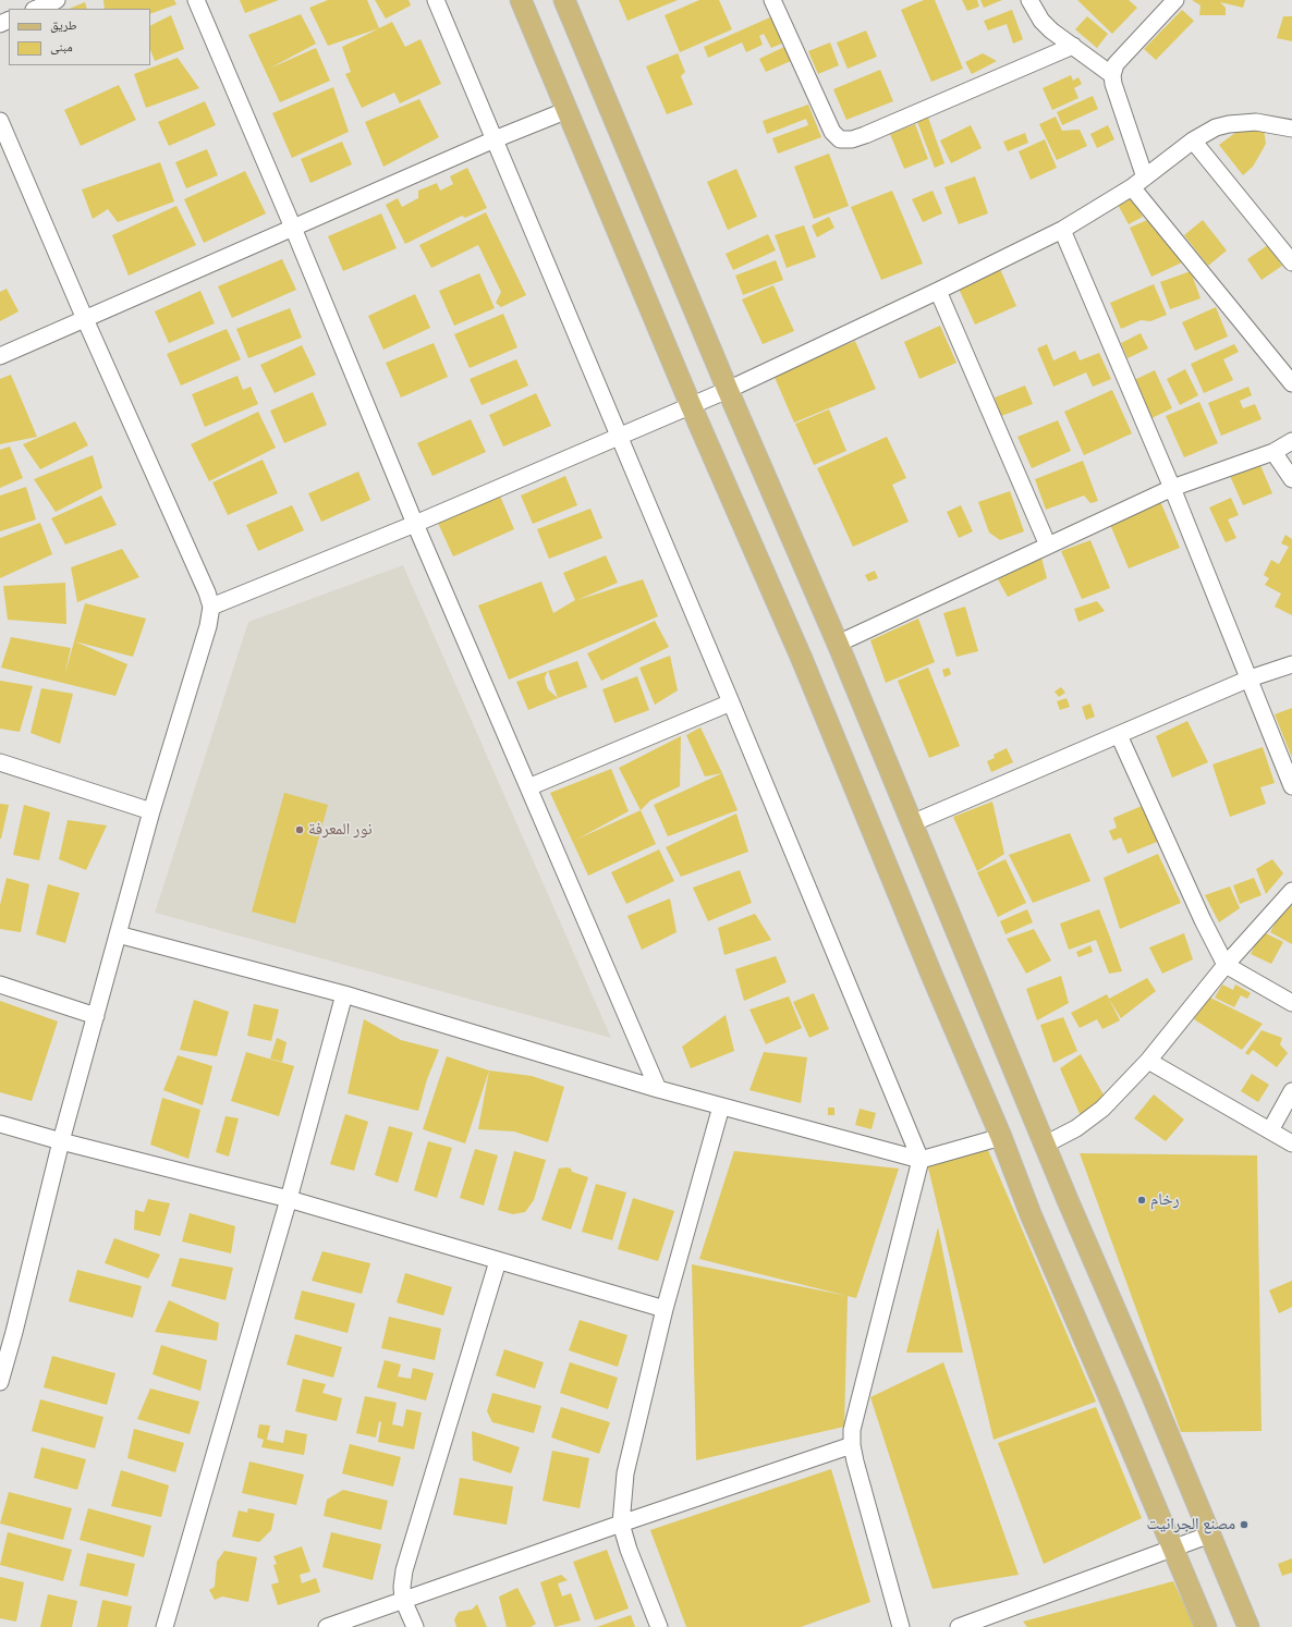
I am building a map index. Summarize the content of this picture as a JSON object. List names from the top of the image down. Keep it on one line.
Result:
{"places":["نور المعرفة","رخام","مصنع الجرانيت"],"legend":["طريق","مبنى"]}
